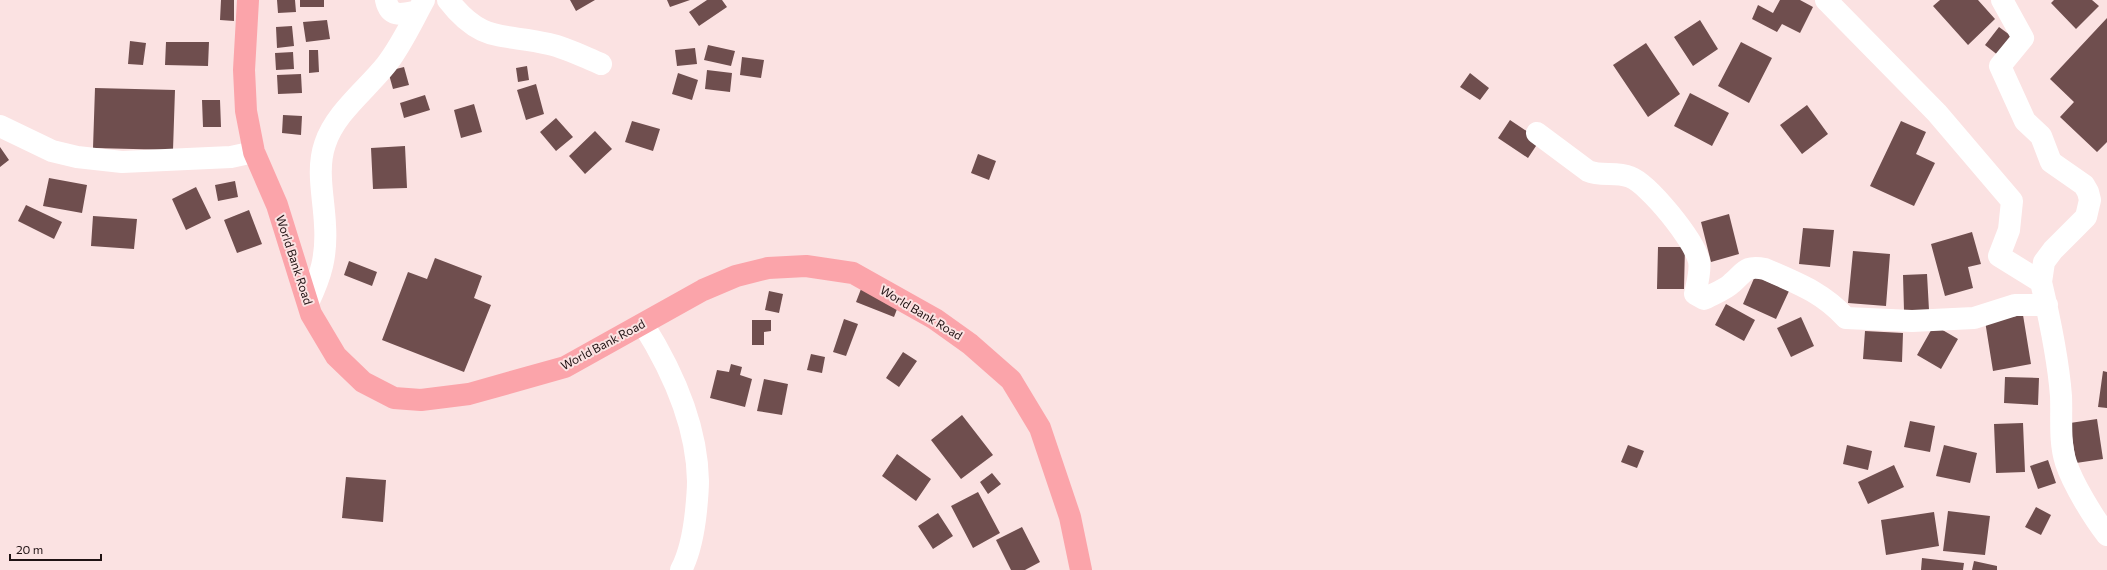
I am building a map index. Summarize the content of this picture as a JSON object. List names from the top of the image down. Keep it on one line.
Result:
{"streets":{"main road":["World Bank Road"]},"scale_bar":"20 m"}
